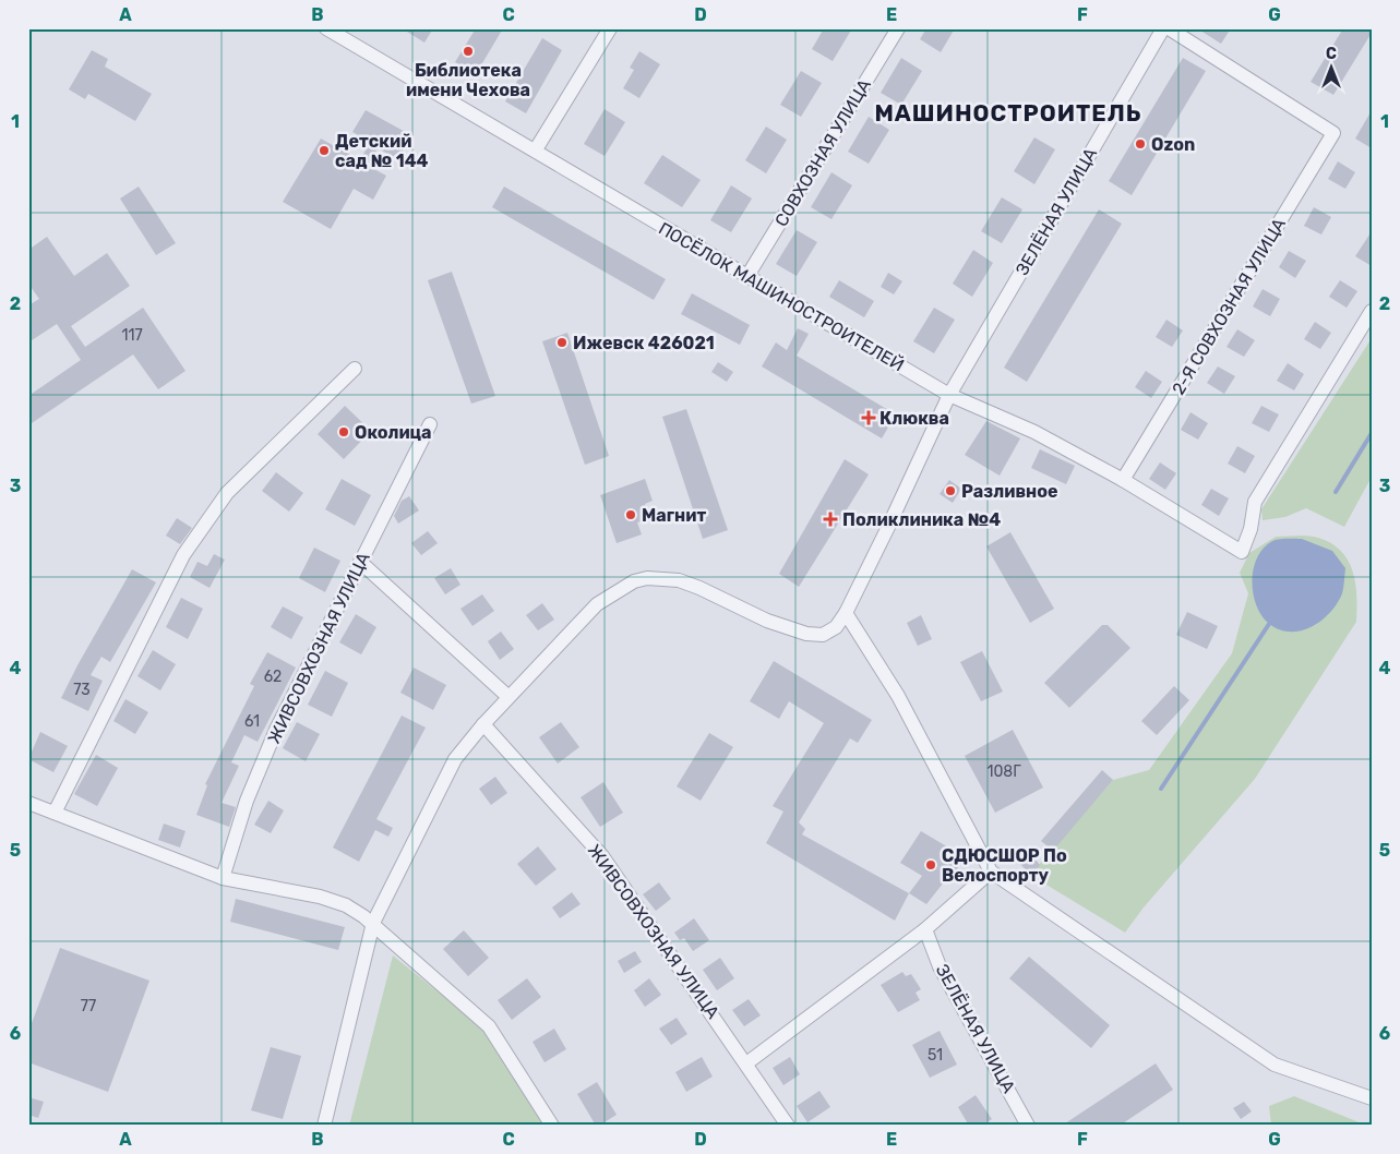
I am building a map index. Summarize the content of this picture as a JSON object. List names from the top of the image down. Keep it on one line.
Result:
{"streets":{"street":["СОВХОЗНАЯ УЛИЦА","ЗЕЛЁНАЯ УЛИЦА","ПОСЁЛОК МАШИНОСТРОИТЕЛЕЙ","2-Я СОВХОЗНАЯ УЛИЦА","ЖИВСОВХОЗНАЯ УЛИЦА"]},"crossings":[["СОВХОЗНАЯ УЛИЦА","ПОСЁЛОК МАШИНОСТРОИТЕЛЕЙ"],["ЗЕЛЁНАЯ УЛИЦА","ПОСЁЛОК МАШИНОСТРОИТЕЛЕЙ"],["ПОСЁЛОК МАШИНОСТРОИТЕЛЕЙ","2-Я СОВХОЗНАЯ УЛИЦА"]],"districts":["МАШИНОСТРОИТЕЛЬ"],"places":{"other":["Библиотека имени Чехова","Ozon","Детский сад № 144","Ижевск 426021","Околица","Разливное","Магнит","СДЮСШОР По Велоспорту"],"health":["Клюква","Поликлиника №4"]},"house_numbers":["117","62","73","61","108Г","77","51"],"north":"top","grid":{"columns":["A","B","C","D","E","F","G"],"rows":["1","2","3","4","5","6"]}}
